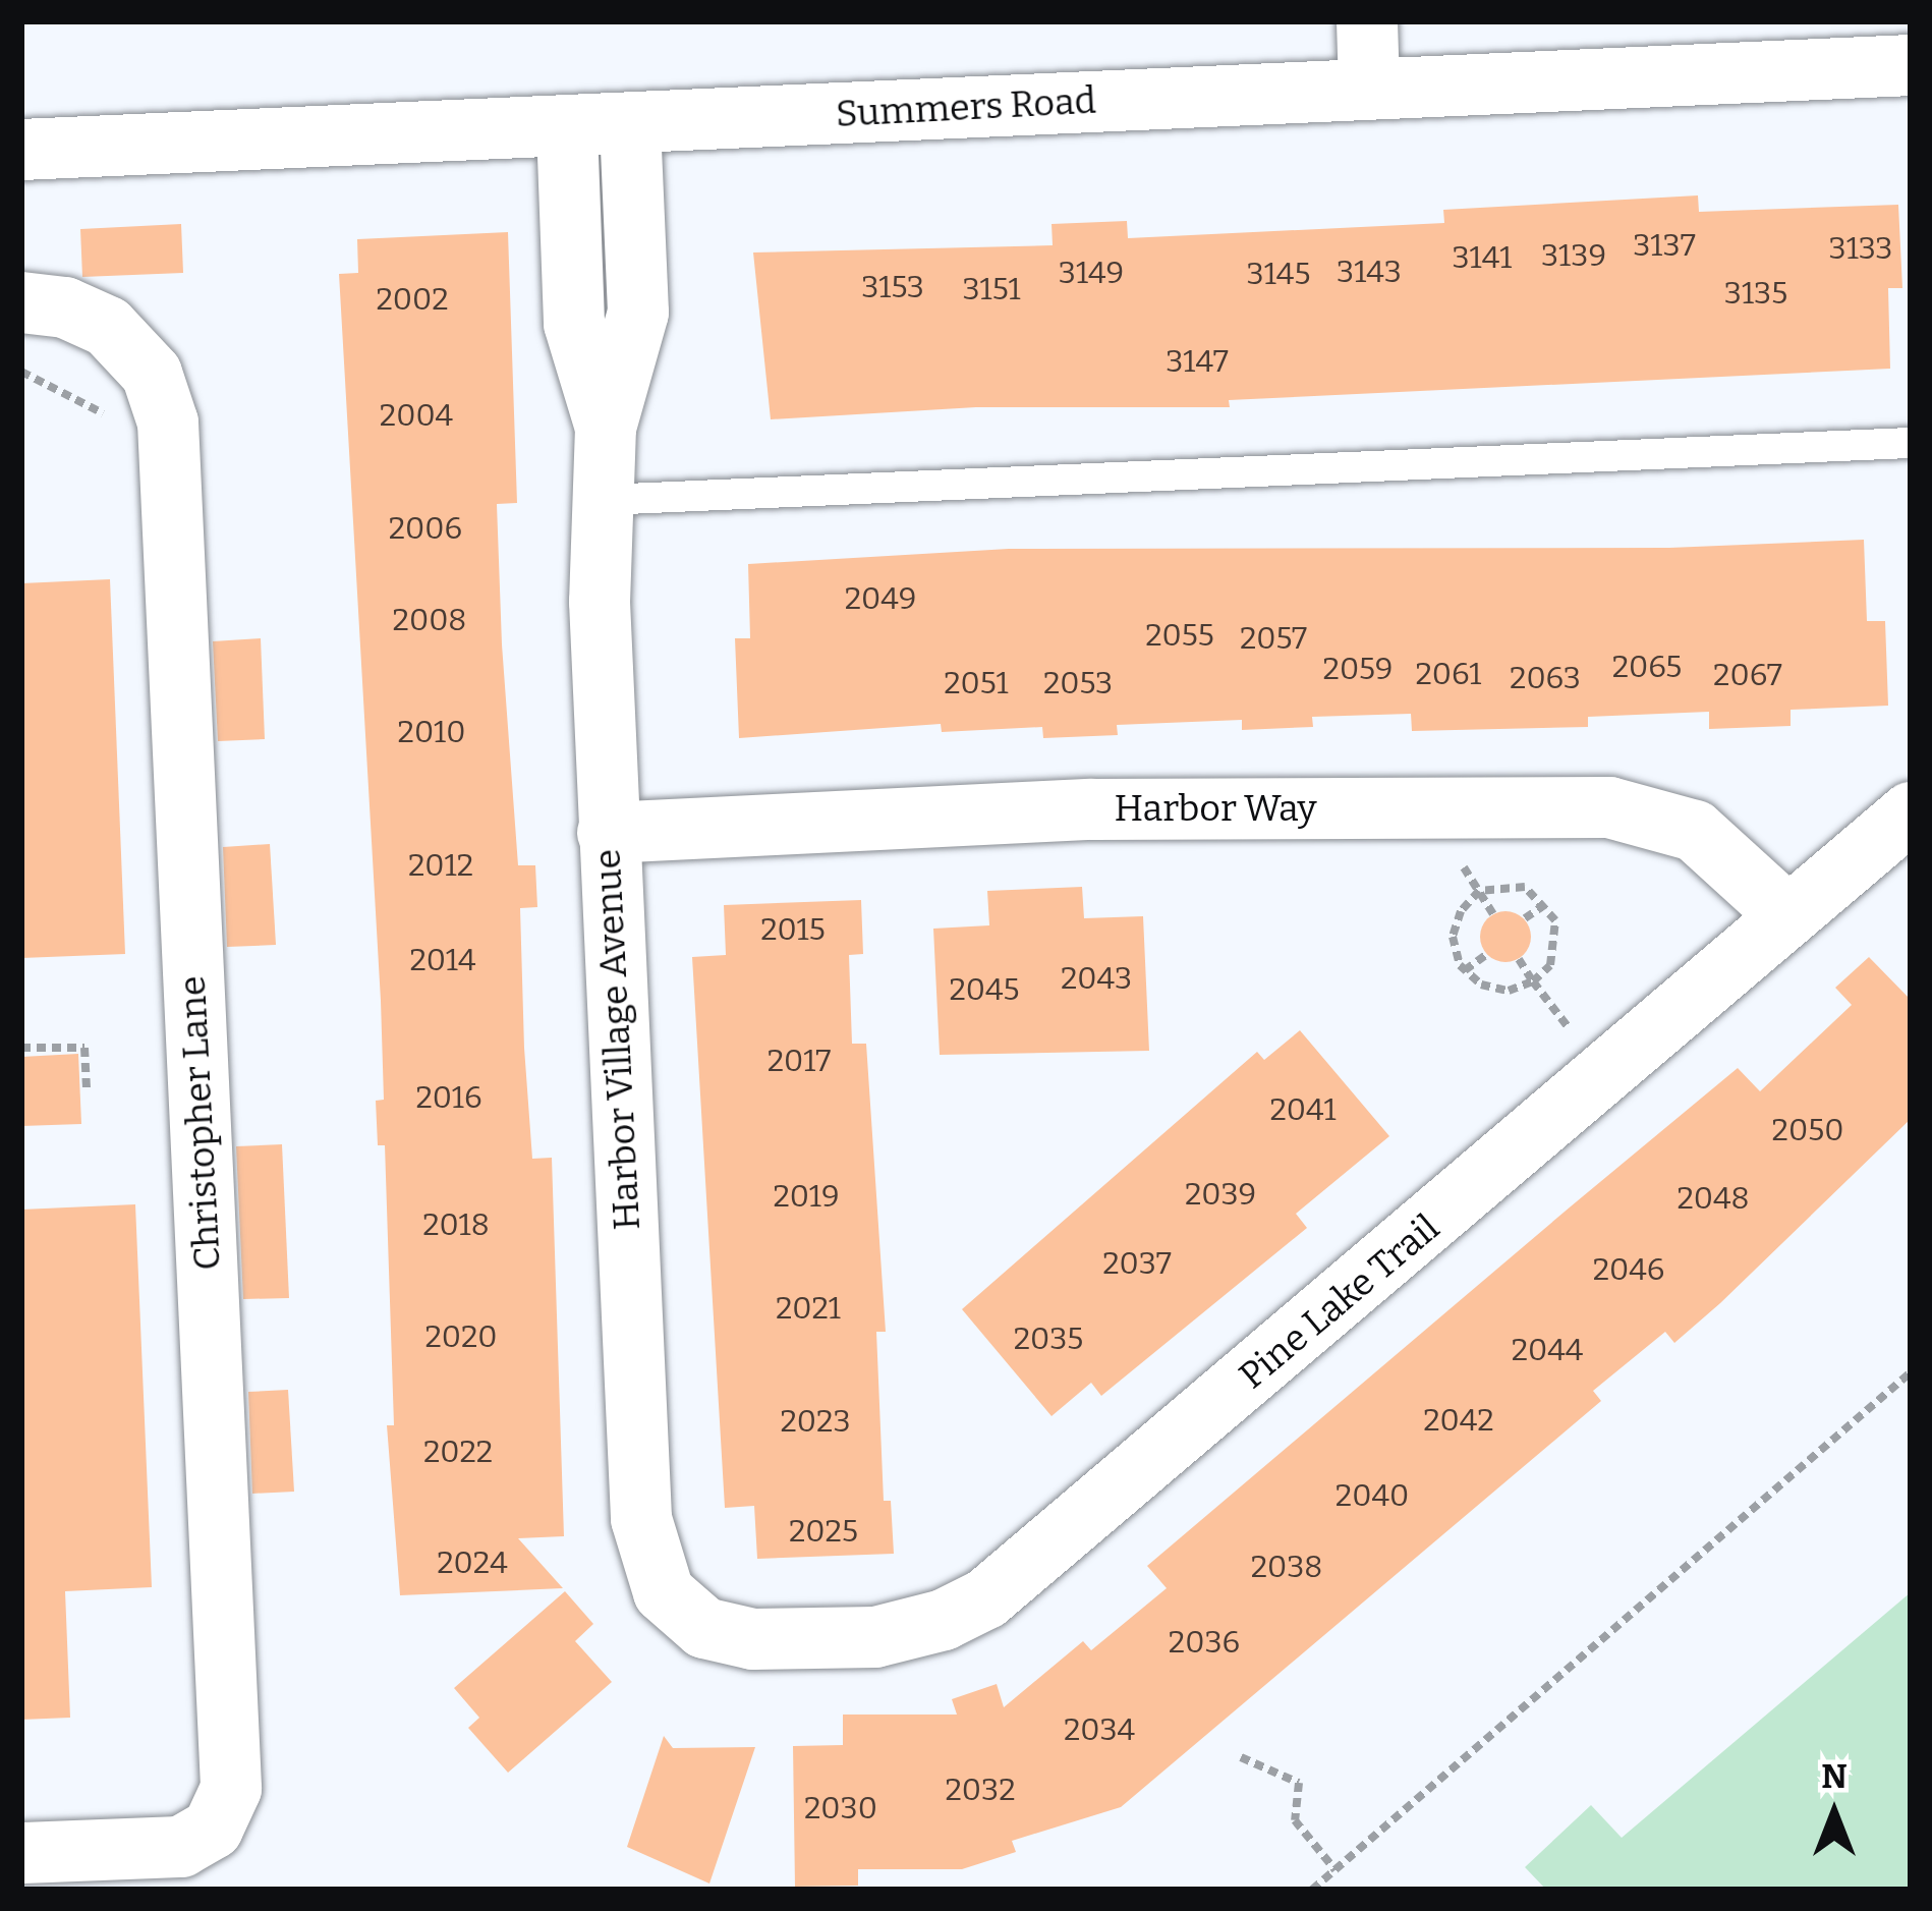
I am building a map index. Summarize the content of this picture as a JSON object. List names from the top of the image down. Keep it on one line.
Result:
{"streets":{"street":["Summers Road","Harbor Way","Harbor Village Avenue","Christopher Lane","Pine Lake Trail"]},"crossings":[["Summers Road","Harbor Village Avenue"],["Harbor Way","Harbor Village Avenue"],["Harbor Way","Pine Lake Trail"],["Harbor Village Avenue","Pine Lake Trail"]],"house_numbers":["3137","3133","3139","3141","3143","3149","3145","3153","3151","3135","2002","3147","2004","2006","2049","2008","2055","2057","2065","2059","2061","2067","2063","2051","2053","2010","2012","2015","2014","2043","2045","2017","2016","2041","2050","2039","2019","2048","2018","2037","2046","2021","2020","2035","2044","2042","2023","2022","2040","2025","2024","2038","2036","2034","2032","2030"],"north":"top"}
